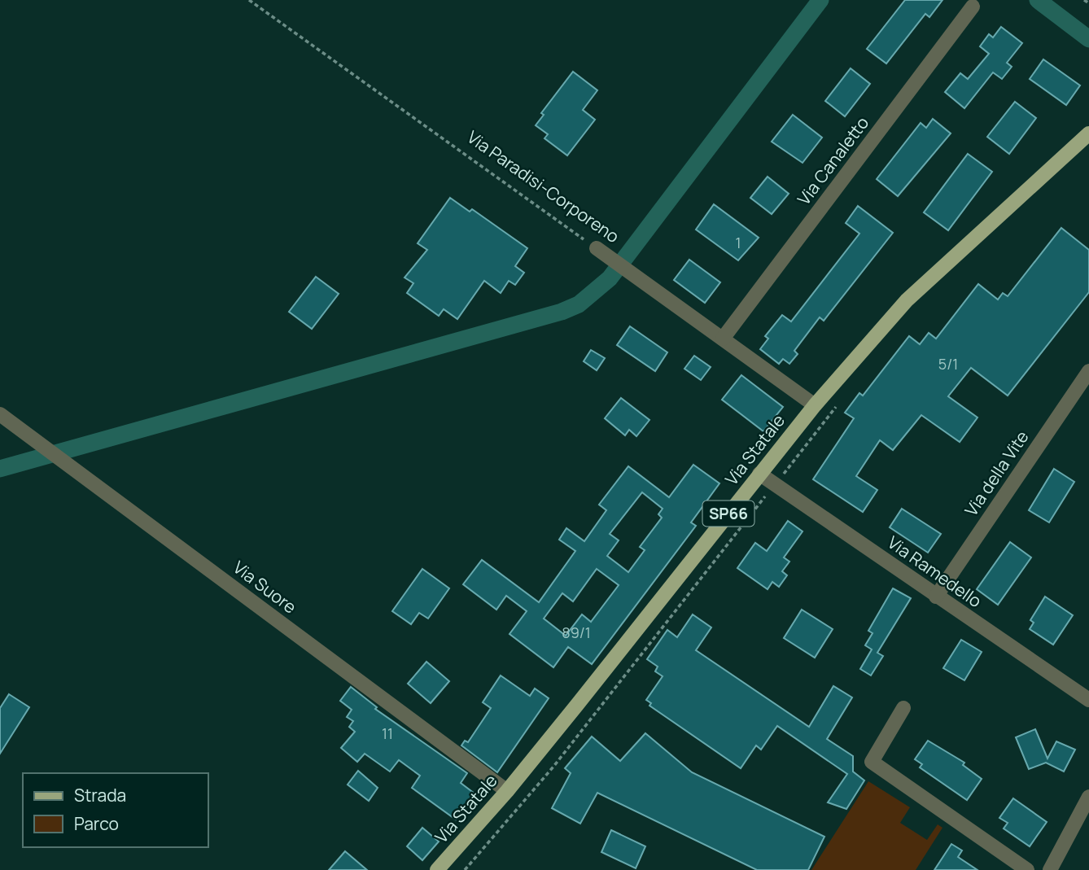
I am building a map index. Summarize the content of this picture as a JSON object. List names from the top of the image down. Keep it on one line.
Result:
{"streets":{"main road":["Via Statale","SP66"],"street":["Via Canaletto","Via Paradisi-Corporeno","Via della Vite","Via Ramedello","Via Suore"]},"crossings":[["Via Canaletto","Via Paradisi-Corporeno"],["Via Paradisi-Corporeno","Via Statale"],["Via Statale","Via Ramedello"],["Via Statale","Via Suore"],["Via della Vite","Via Ramedello"]],"house_numbers":["1","5/1","89/1","11"],"legend":["Strada","Parco"]}
